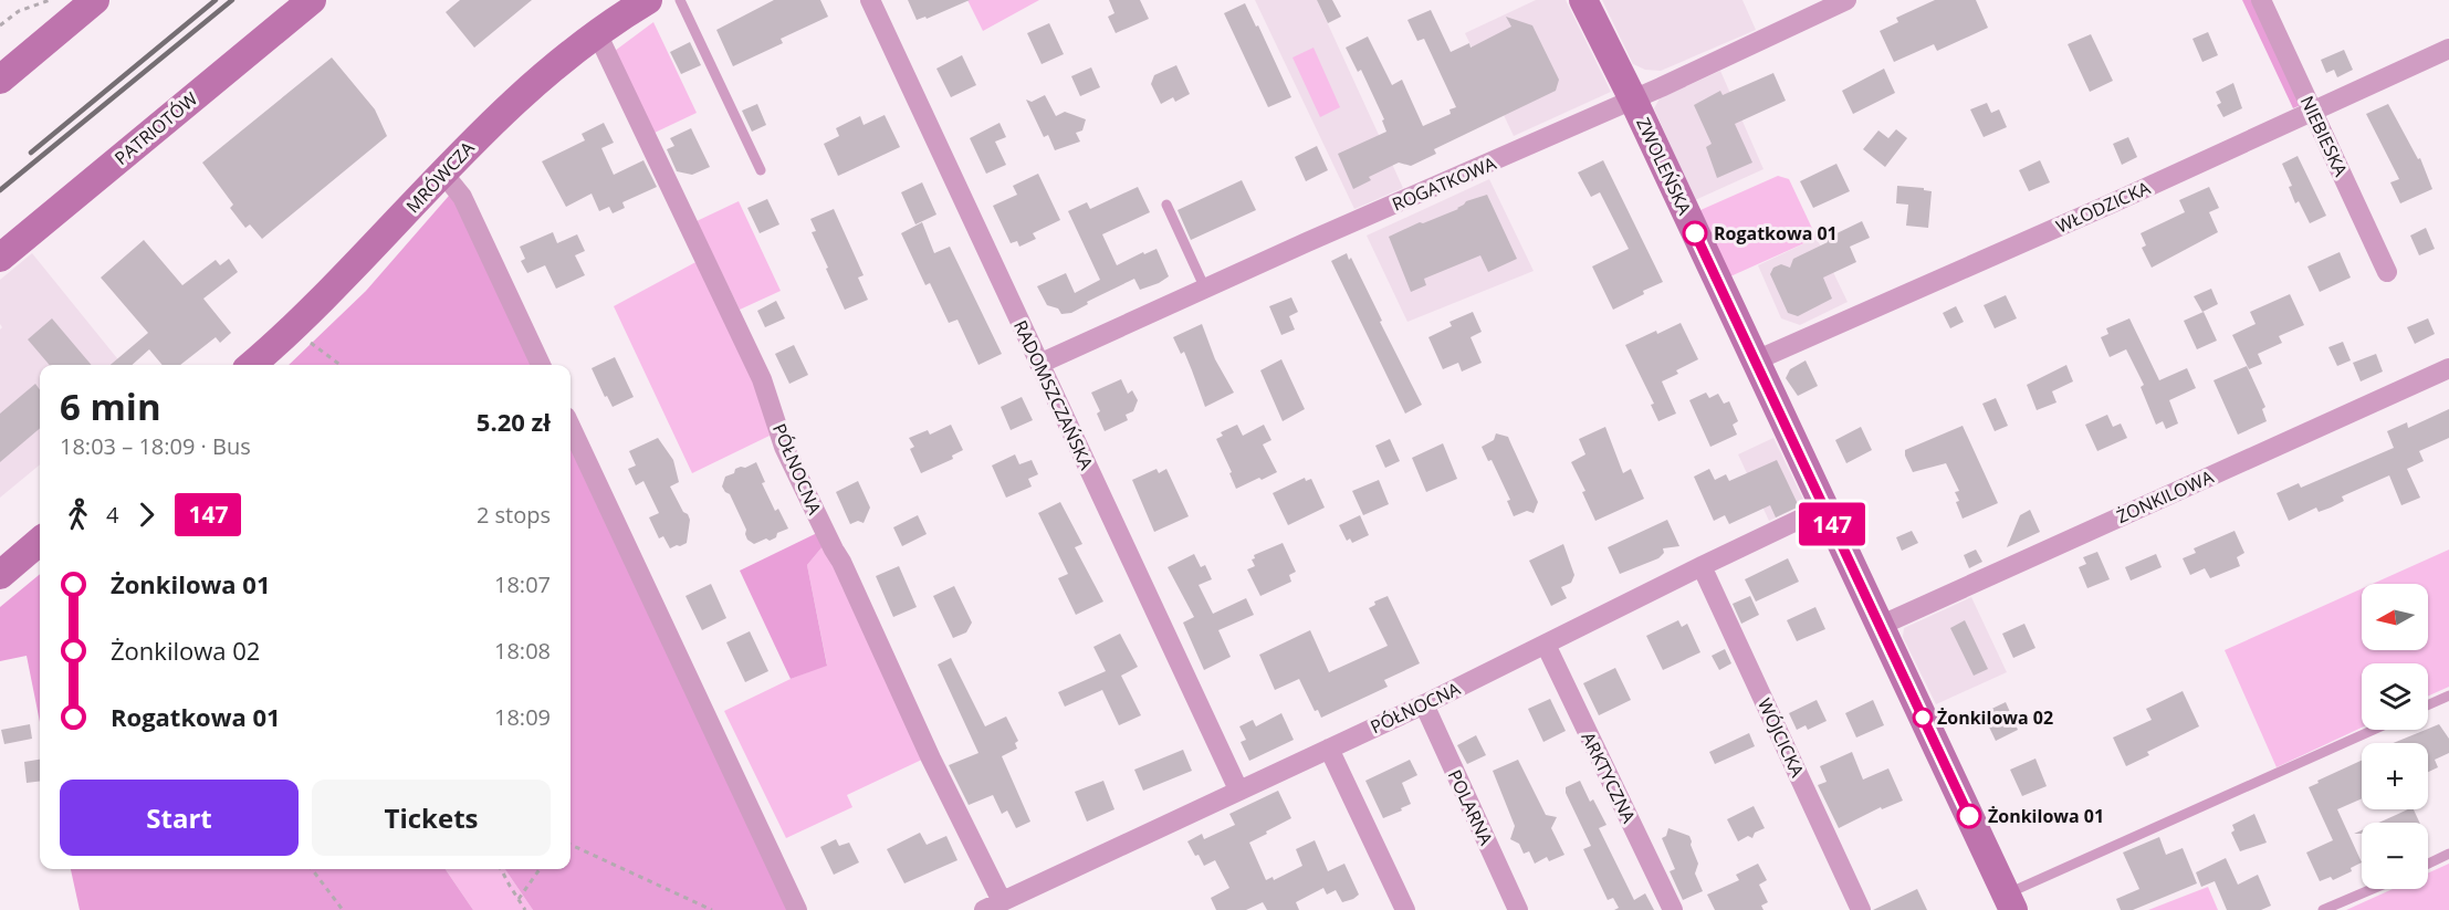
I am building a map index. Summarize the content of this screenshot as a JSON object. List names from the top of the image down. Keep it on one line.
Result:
{"streets":{"street":["PATRIOTÓW","NIEBIESKA","ZWOLEŃSKA","MRÓWCZA","ROGATKOWA","WŁODZICKA","RADOMSZCZAŃSKA","PÓŁNOCNA","ŻONKILOWA","WÓJCICKA","ARKTYCZNA","POLARNA"]},"crossings":[["NIEBIESKA","WŁODZICKA"],["ZWOLEŃSKA","ROGATKOWA"],["ZWOLEŃSKA","WŁODZICKA"],["ZWOLEŃSKA","PÓŁNOCNA"],["ZWOLEŃSKA","ŻONKILOWA"],["MRÓWCZA","PÓŁNOCNA"],["ROGATKOWA","RADOMSZCZAŃSKA"],["RADOMSZCZAŃSKA","PÓŁNOCNA"],["PÓŁNOCNA","WÓJCICKA"],["PÓŁNOCNA","ARKTYCZNA"],["PÓŁNOCNA","POLARNA"]],"places":["Rogatkowa 01","Żonkilowa 02","Żonkilowa 01"],"lines":["bus line 147"],"north":"left","page":{"on_map":"147","heading":["6 min","18:03 – 18:09 · Bus","5.20 zł"],"legs":["4","147","2 stops"],"list":[{"name":"Żonkilowa 01","value":"18:07"},{"name":"Żonkilowa 02","value":"18:08"},{"name":"Rogatkowa 01","value":"18:09"}],"map_buttons":["+","−"],"buttons":["Start","Tickets"]}}
